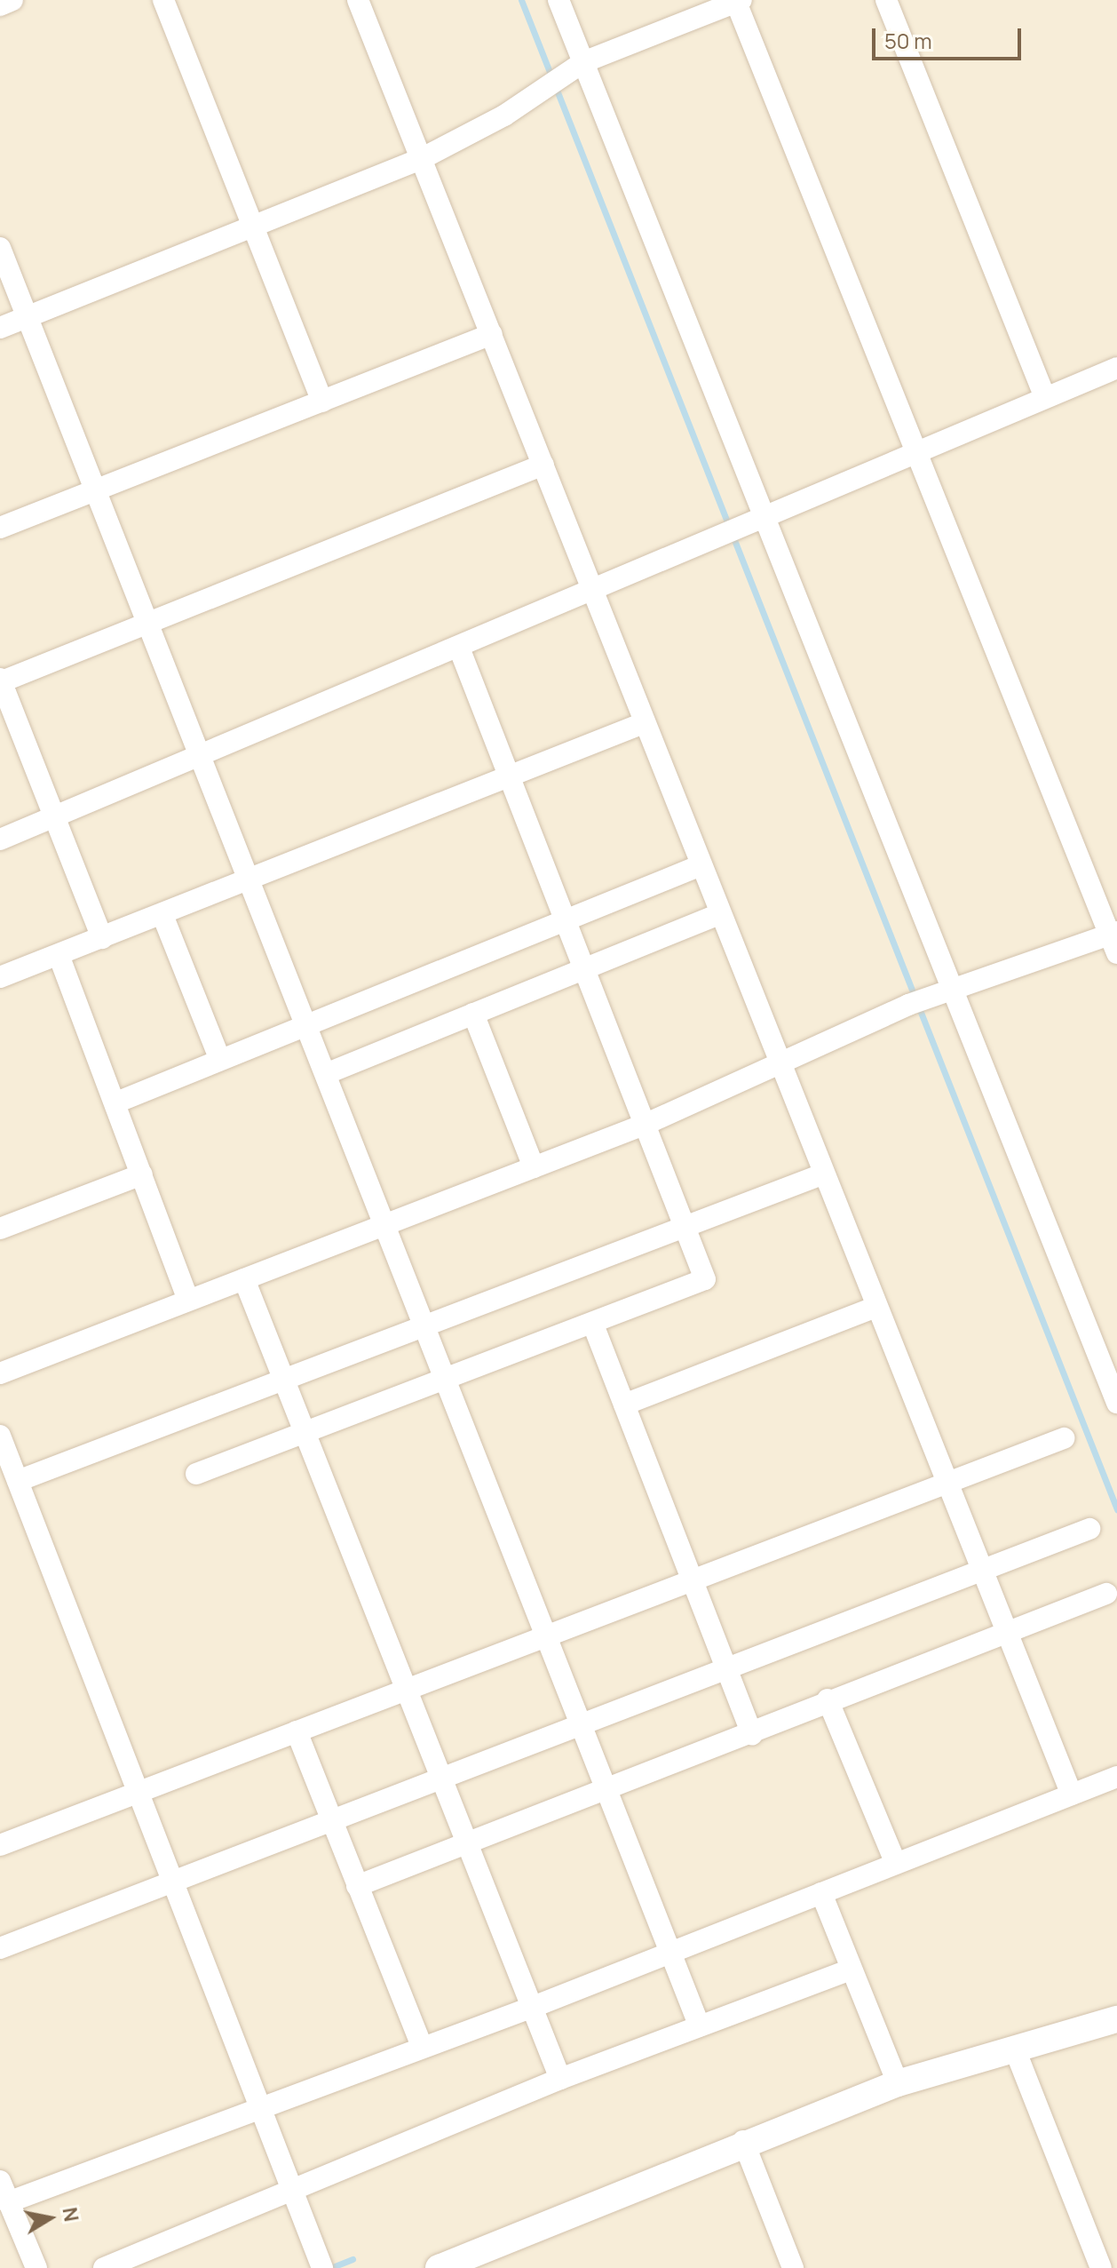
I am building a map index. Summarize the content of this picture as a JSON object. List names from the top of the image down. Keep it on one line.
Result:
{"scale_bar":"50 m","north":"right"}
